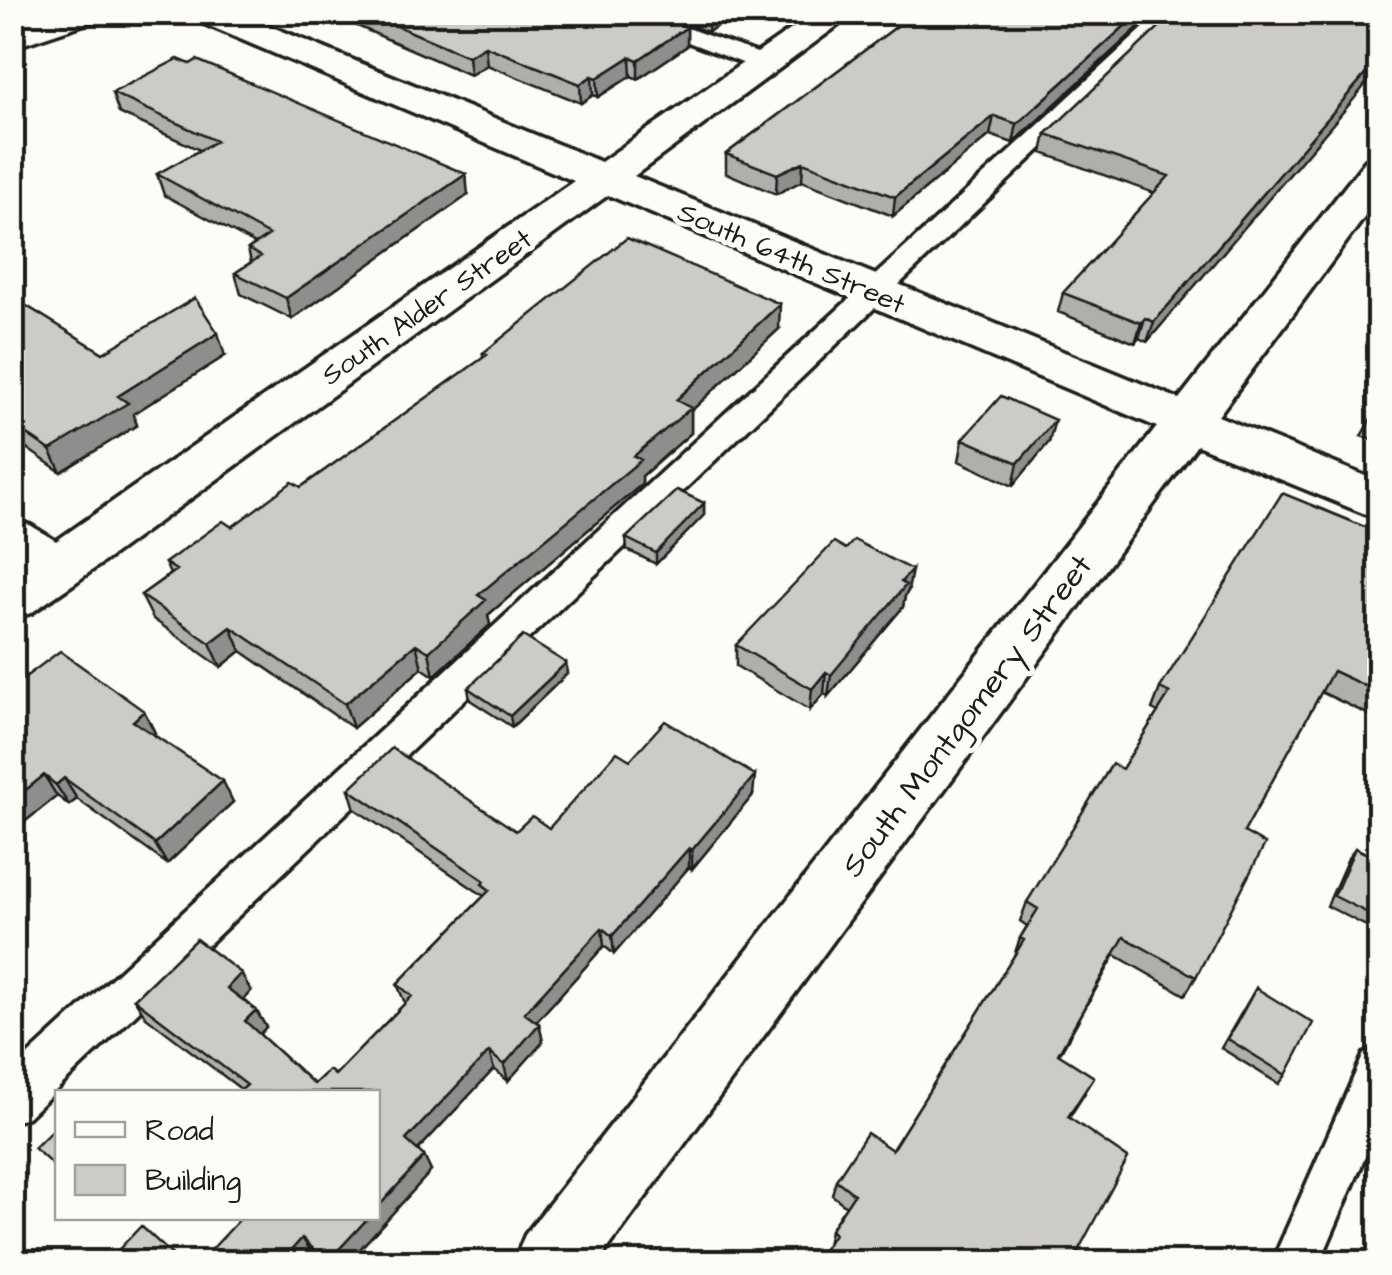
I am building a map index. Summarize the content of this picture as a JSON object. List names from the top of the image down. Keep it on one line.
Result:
{"streets":{"street":["South 64th Street","South Alder Street","South Montgomery Street"]},"crossings":[["South 64th Street","South Alder Street"],["South 64th Street","South Montgomery Street"]],"legend":["Road","Building"]}
